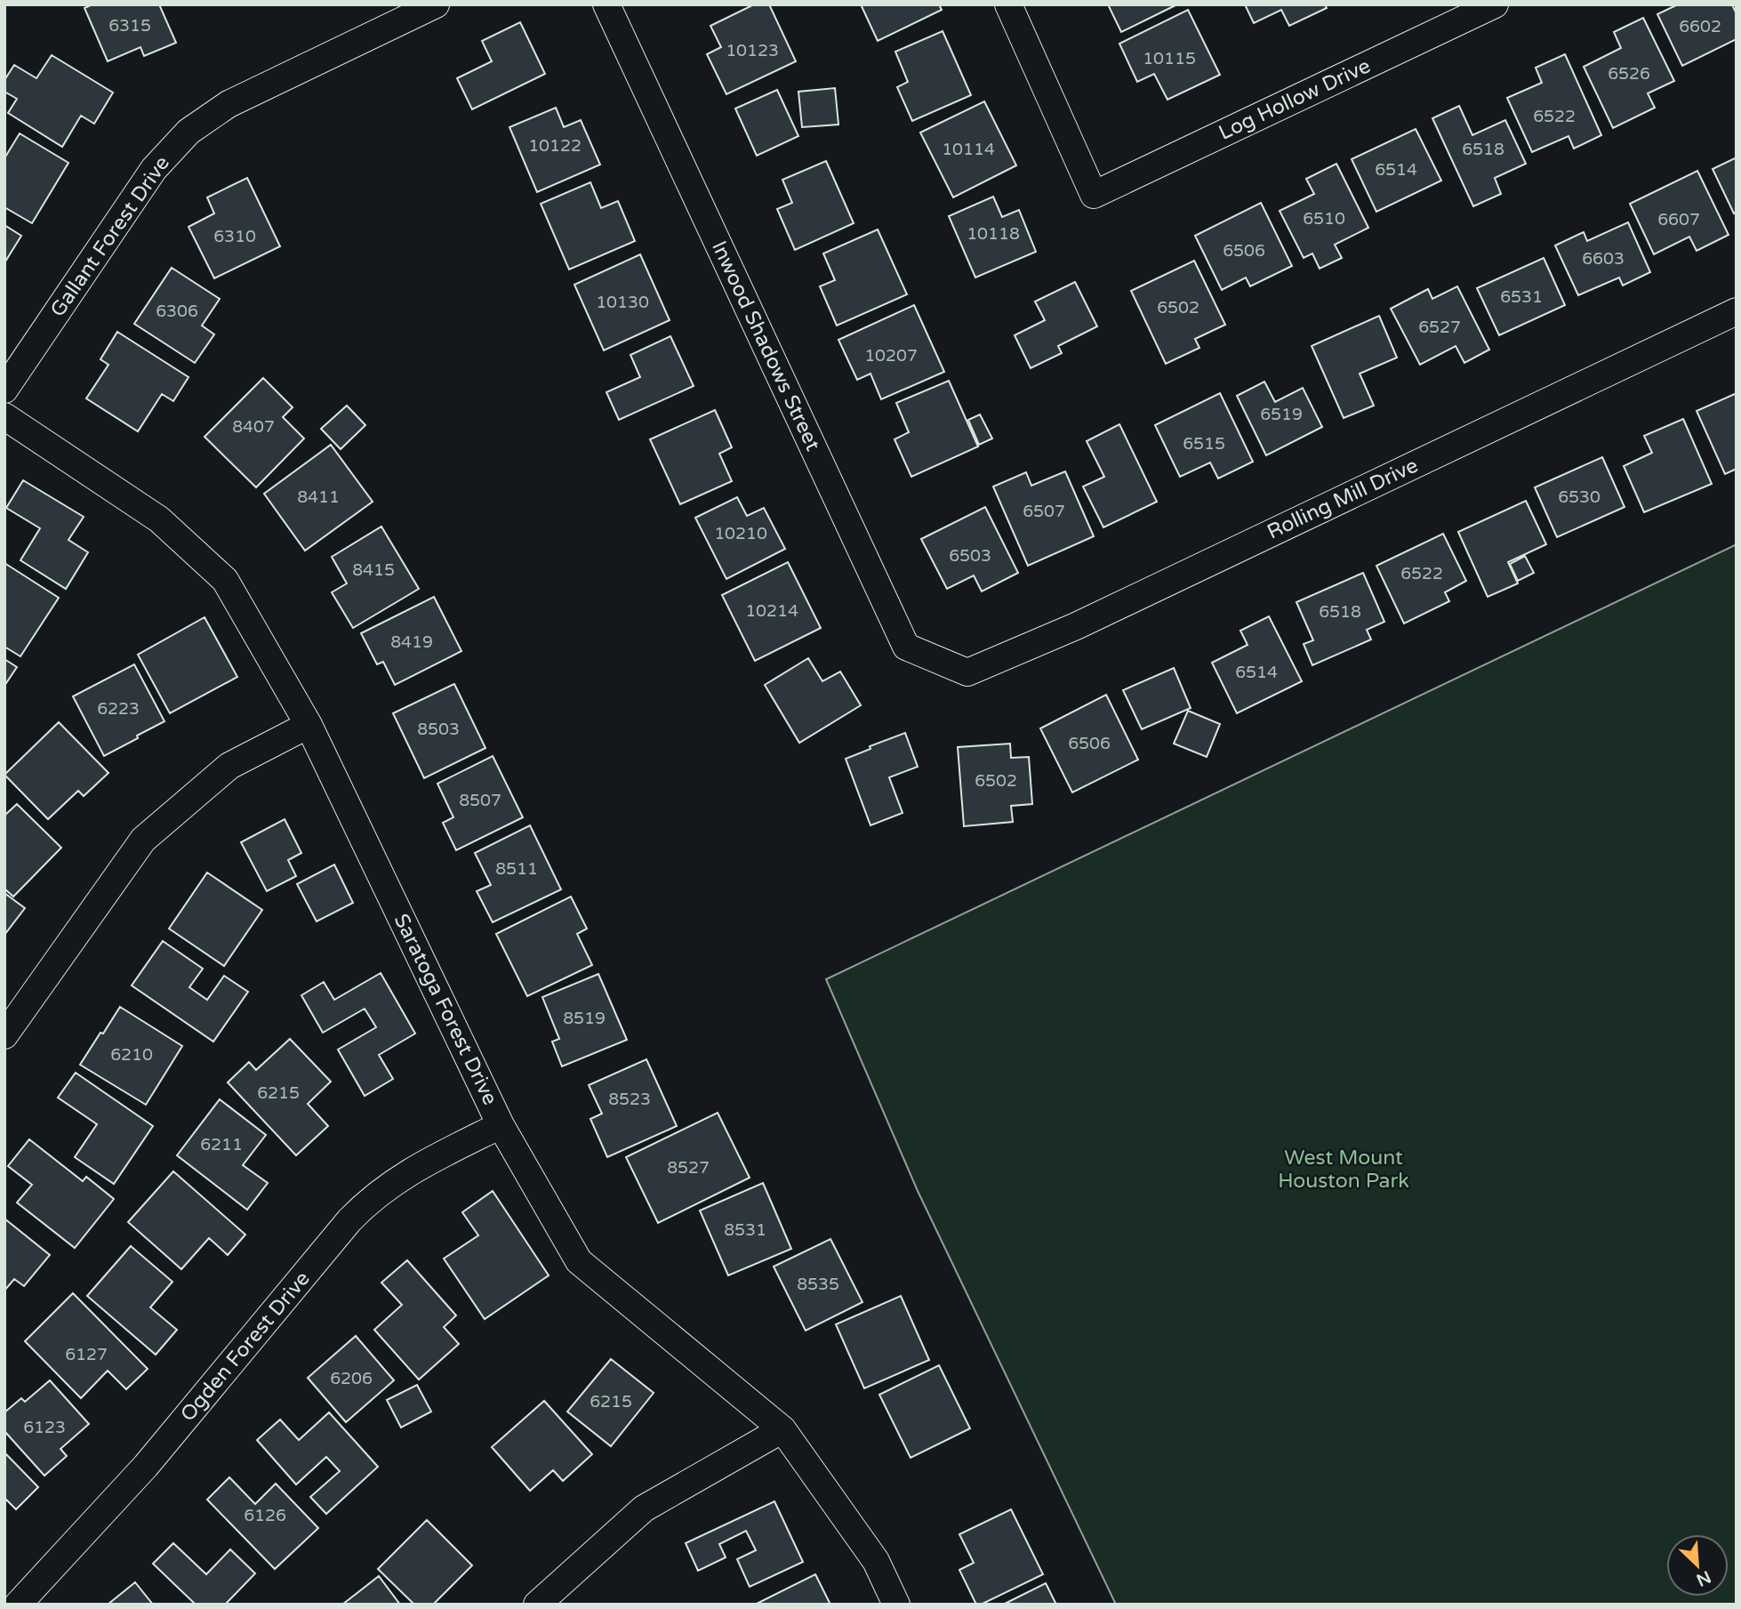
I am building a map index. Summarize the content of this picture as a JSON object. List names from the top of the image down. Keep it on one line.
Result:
{"streets":{"street":["Log Hollow Drive","Gallant Forest Drive","Inwood Shadows Street","Rolling Mill Drive","Saratoga Forest Drive","Ogden Forest Drive"]},"crossings":[["Inwood Shadows Street","Rolling Mill Drive"],["Saratoga Forest Drive","Ogden Forest Drive"]],"parks":["West Mount Houston Park"],"house_numbers":["6315","6602","10123","10115","6526","6522","10122","10114","6518","6514","6510","6607","10118","6310","6506","6603","6531","10130","6502","6306","6527","10207","6519","8407","6515","8411","6530","6507","10210","6503","8415","6522","10214","6518","8419","6514","6223","8503","6506","6502","8507","8511","8519","6210","6215","8523","6211","8527","8531","8535","6127","6206","6215","6123","6126"],"north":"bottom right"}
